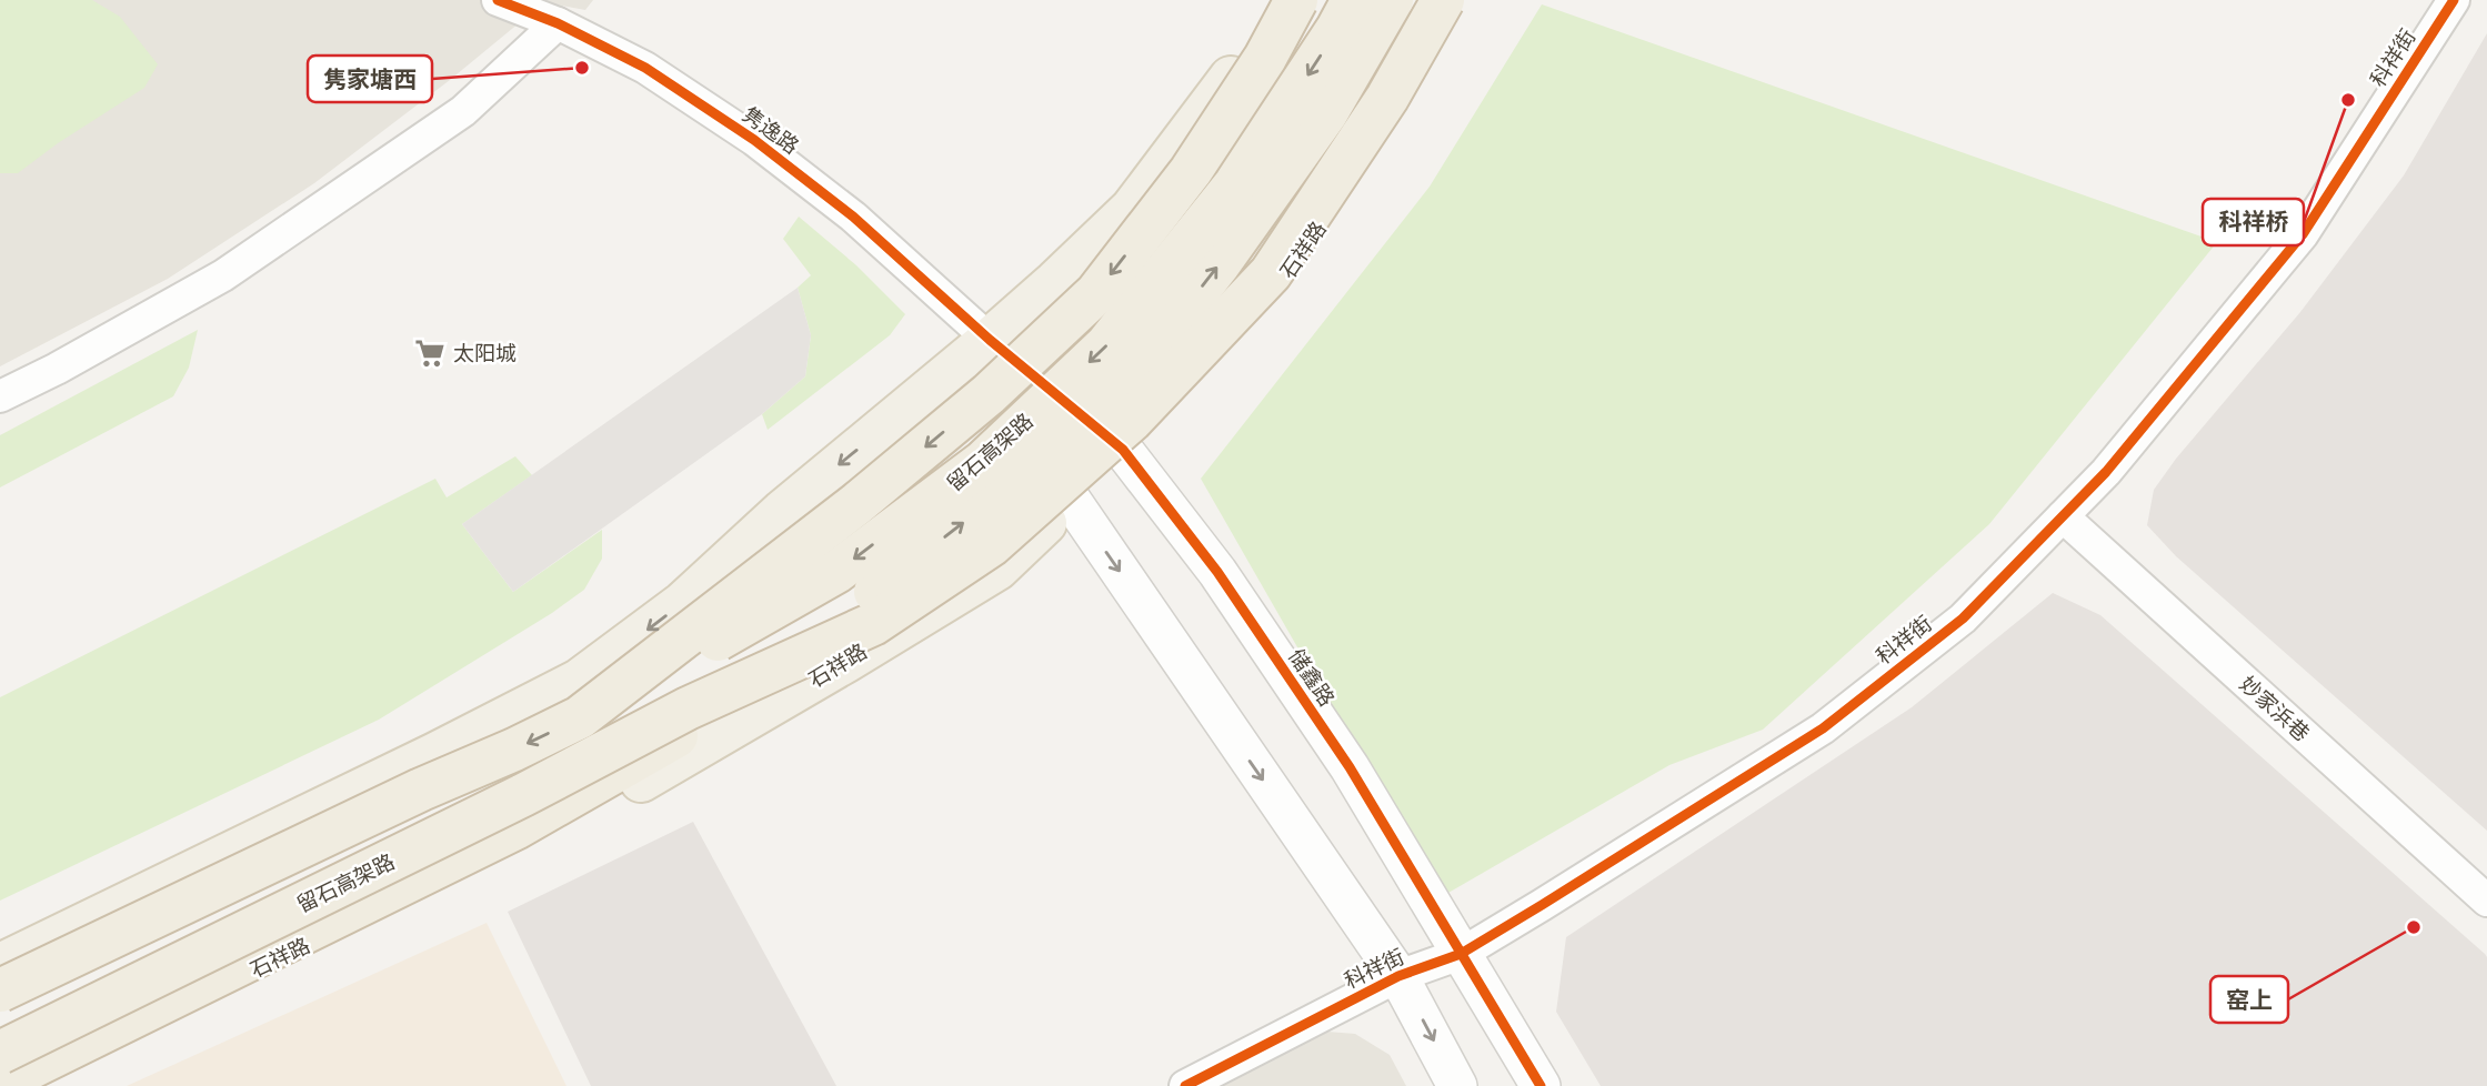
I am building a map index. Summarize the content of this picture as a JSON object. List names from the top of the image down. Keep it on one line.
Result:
{"streets":{"highway":["留石高架路"],"main road":["石祥路"],"street":["科祥街","隽逸路","储鑫路","妙家浜巷"]},"crossings":[["科祥街","储鑫路"],["科祥街","妙家浜巷"],["隽逸路","储鑫路"],["石祥路","储鑫路"]],"places":{"other":["隽家塘西","科祥桥","窑上"],"supermarket":["太阳城"]}}
